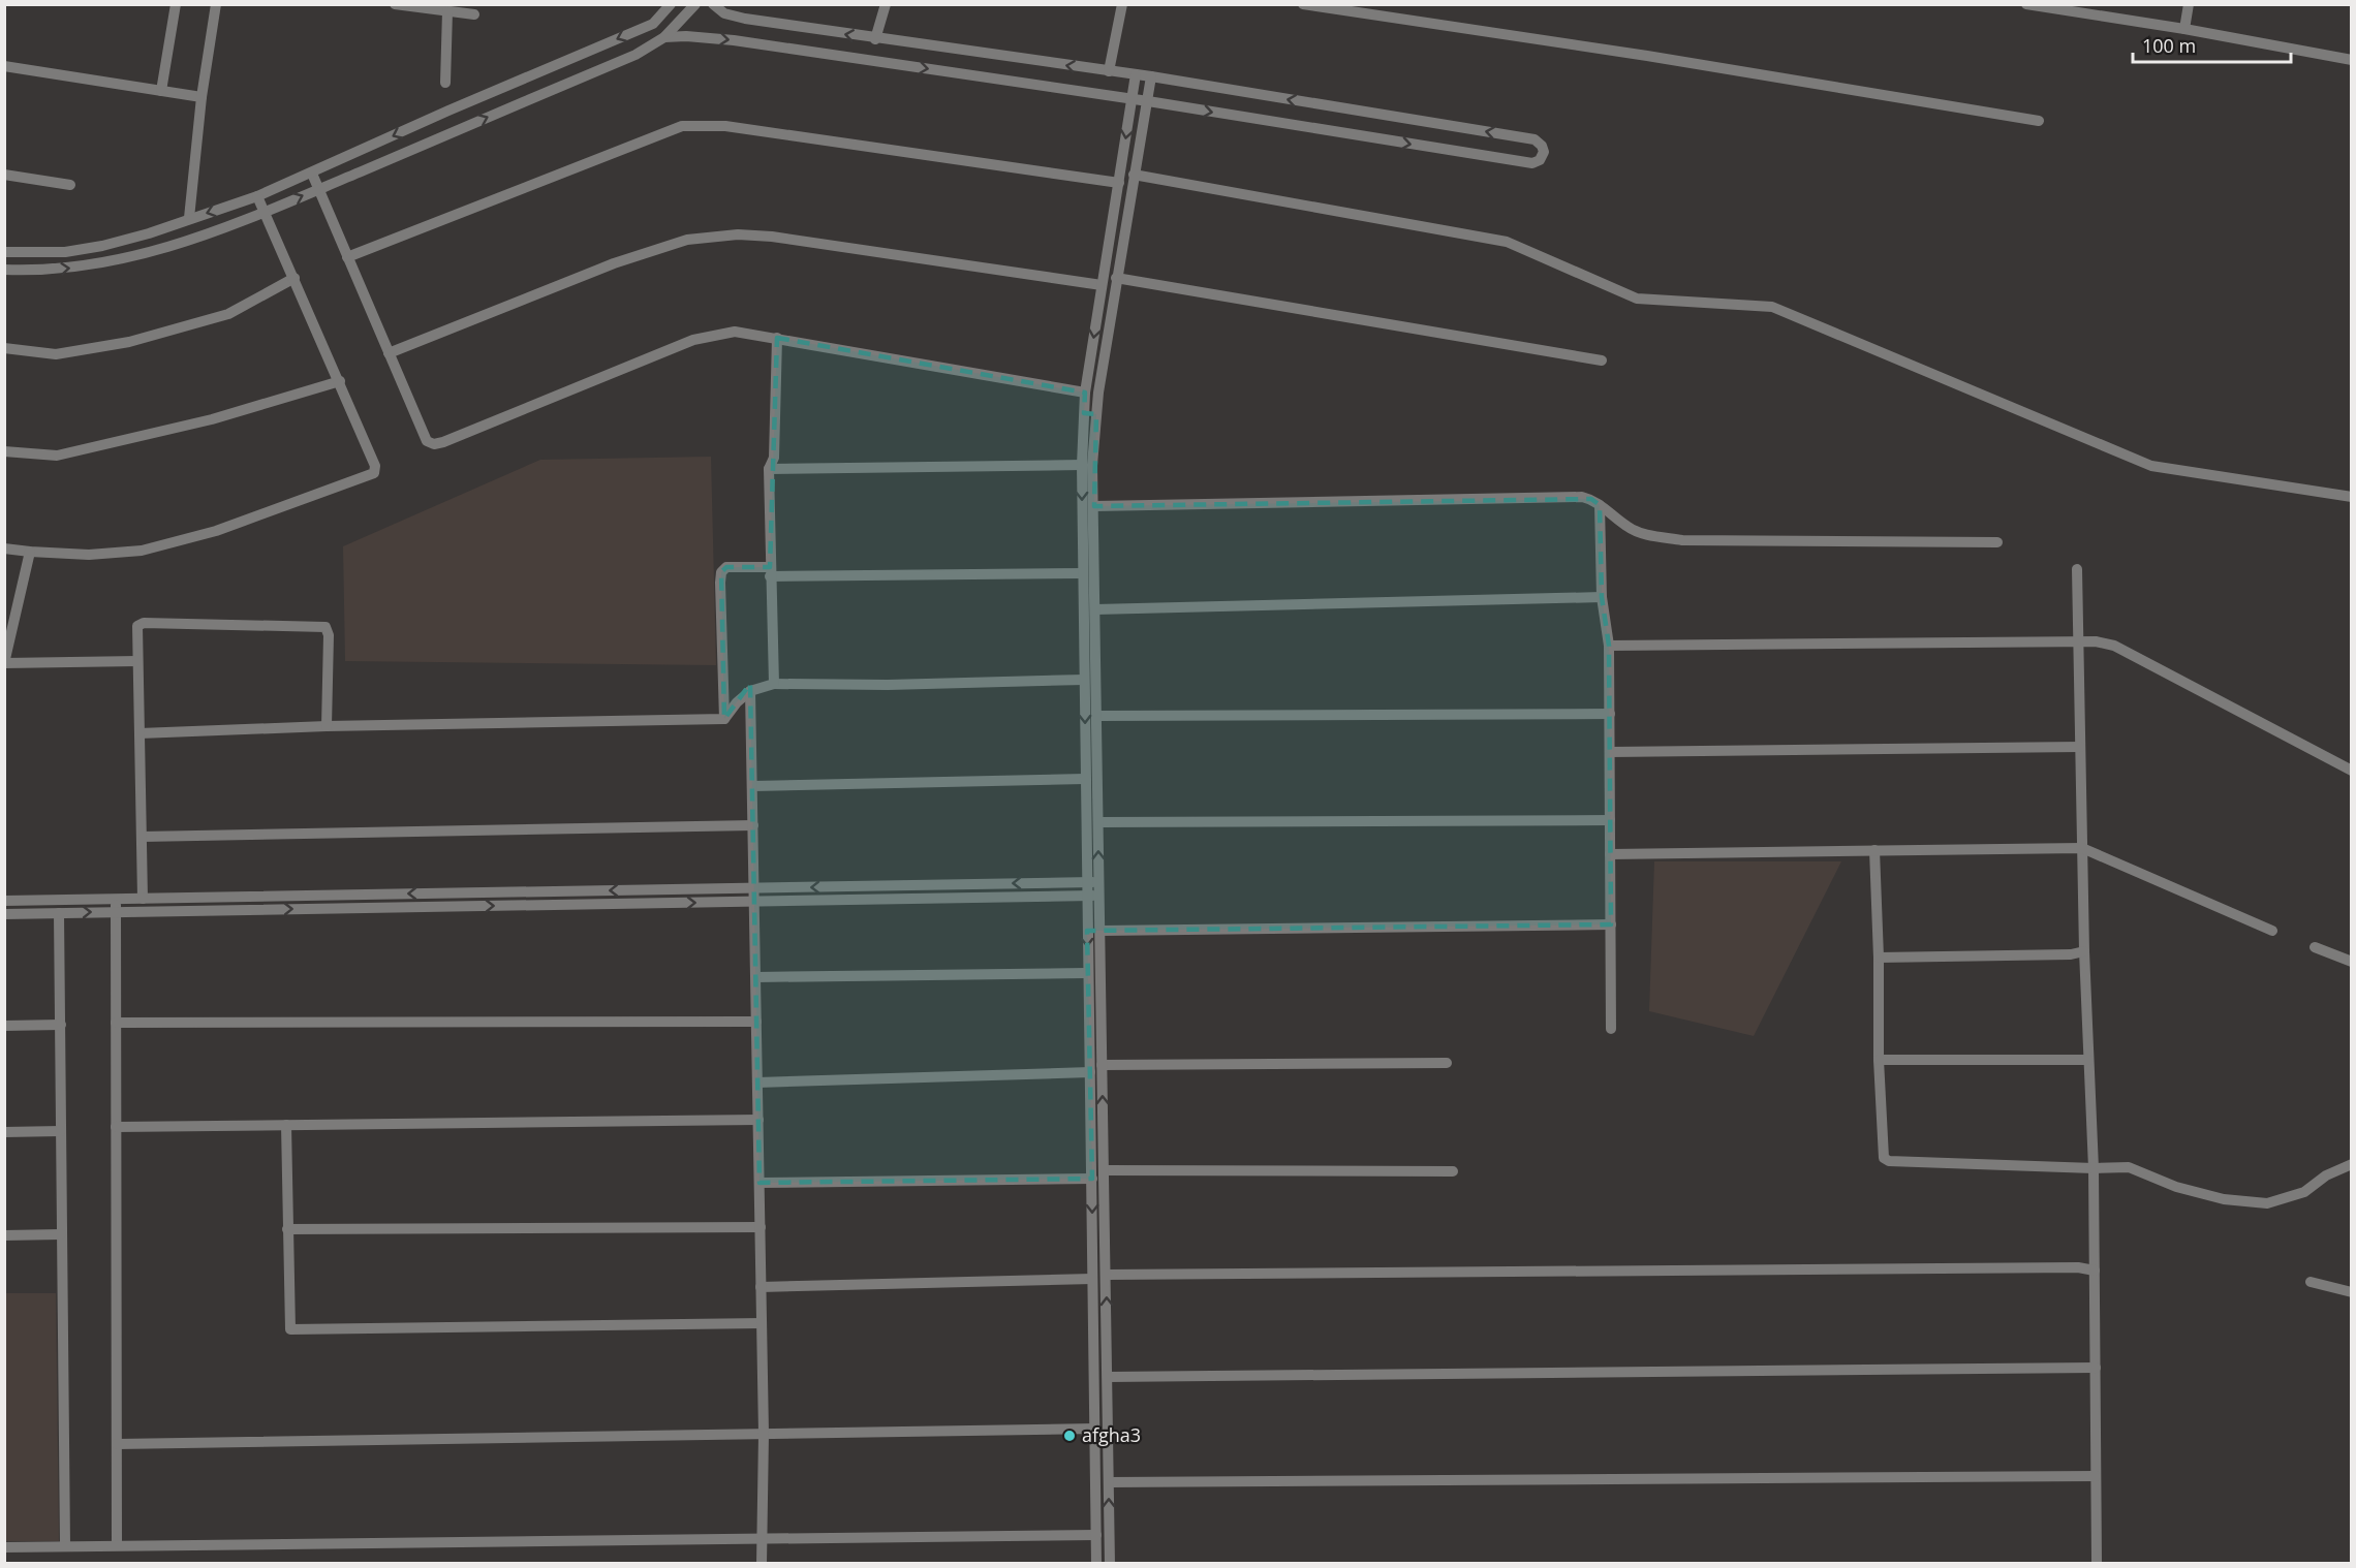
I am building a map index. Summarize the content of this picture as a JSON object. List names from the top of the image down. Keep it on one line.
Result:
{"places":["afgha3"],"scale_bar":"100 m"}
